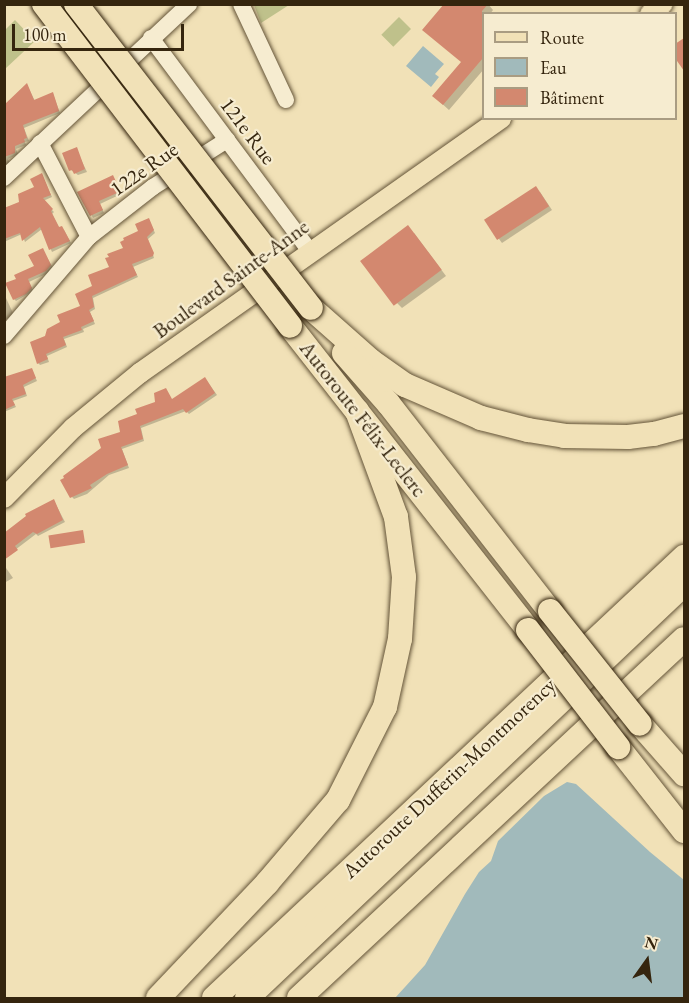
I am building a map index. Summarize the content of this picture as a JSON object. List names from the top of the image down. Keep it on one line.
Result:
{"streets":{"highway":["Autoroute Félix-Leclerc","Autoroute Dufferin-Montmorency"],"main road":["Boulevard Sainte-Anne"],"street":["121e Rue","122e Rue"]},"crossings":[["121e Rue","122e Rue"],["121e Rue","Boulevard Sainte-Anne"]],"legend":["Route","Eau","Bâtiment"],"scale_bar":"100 m","north":"top"}
